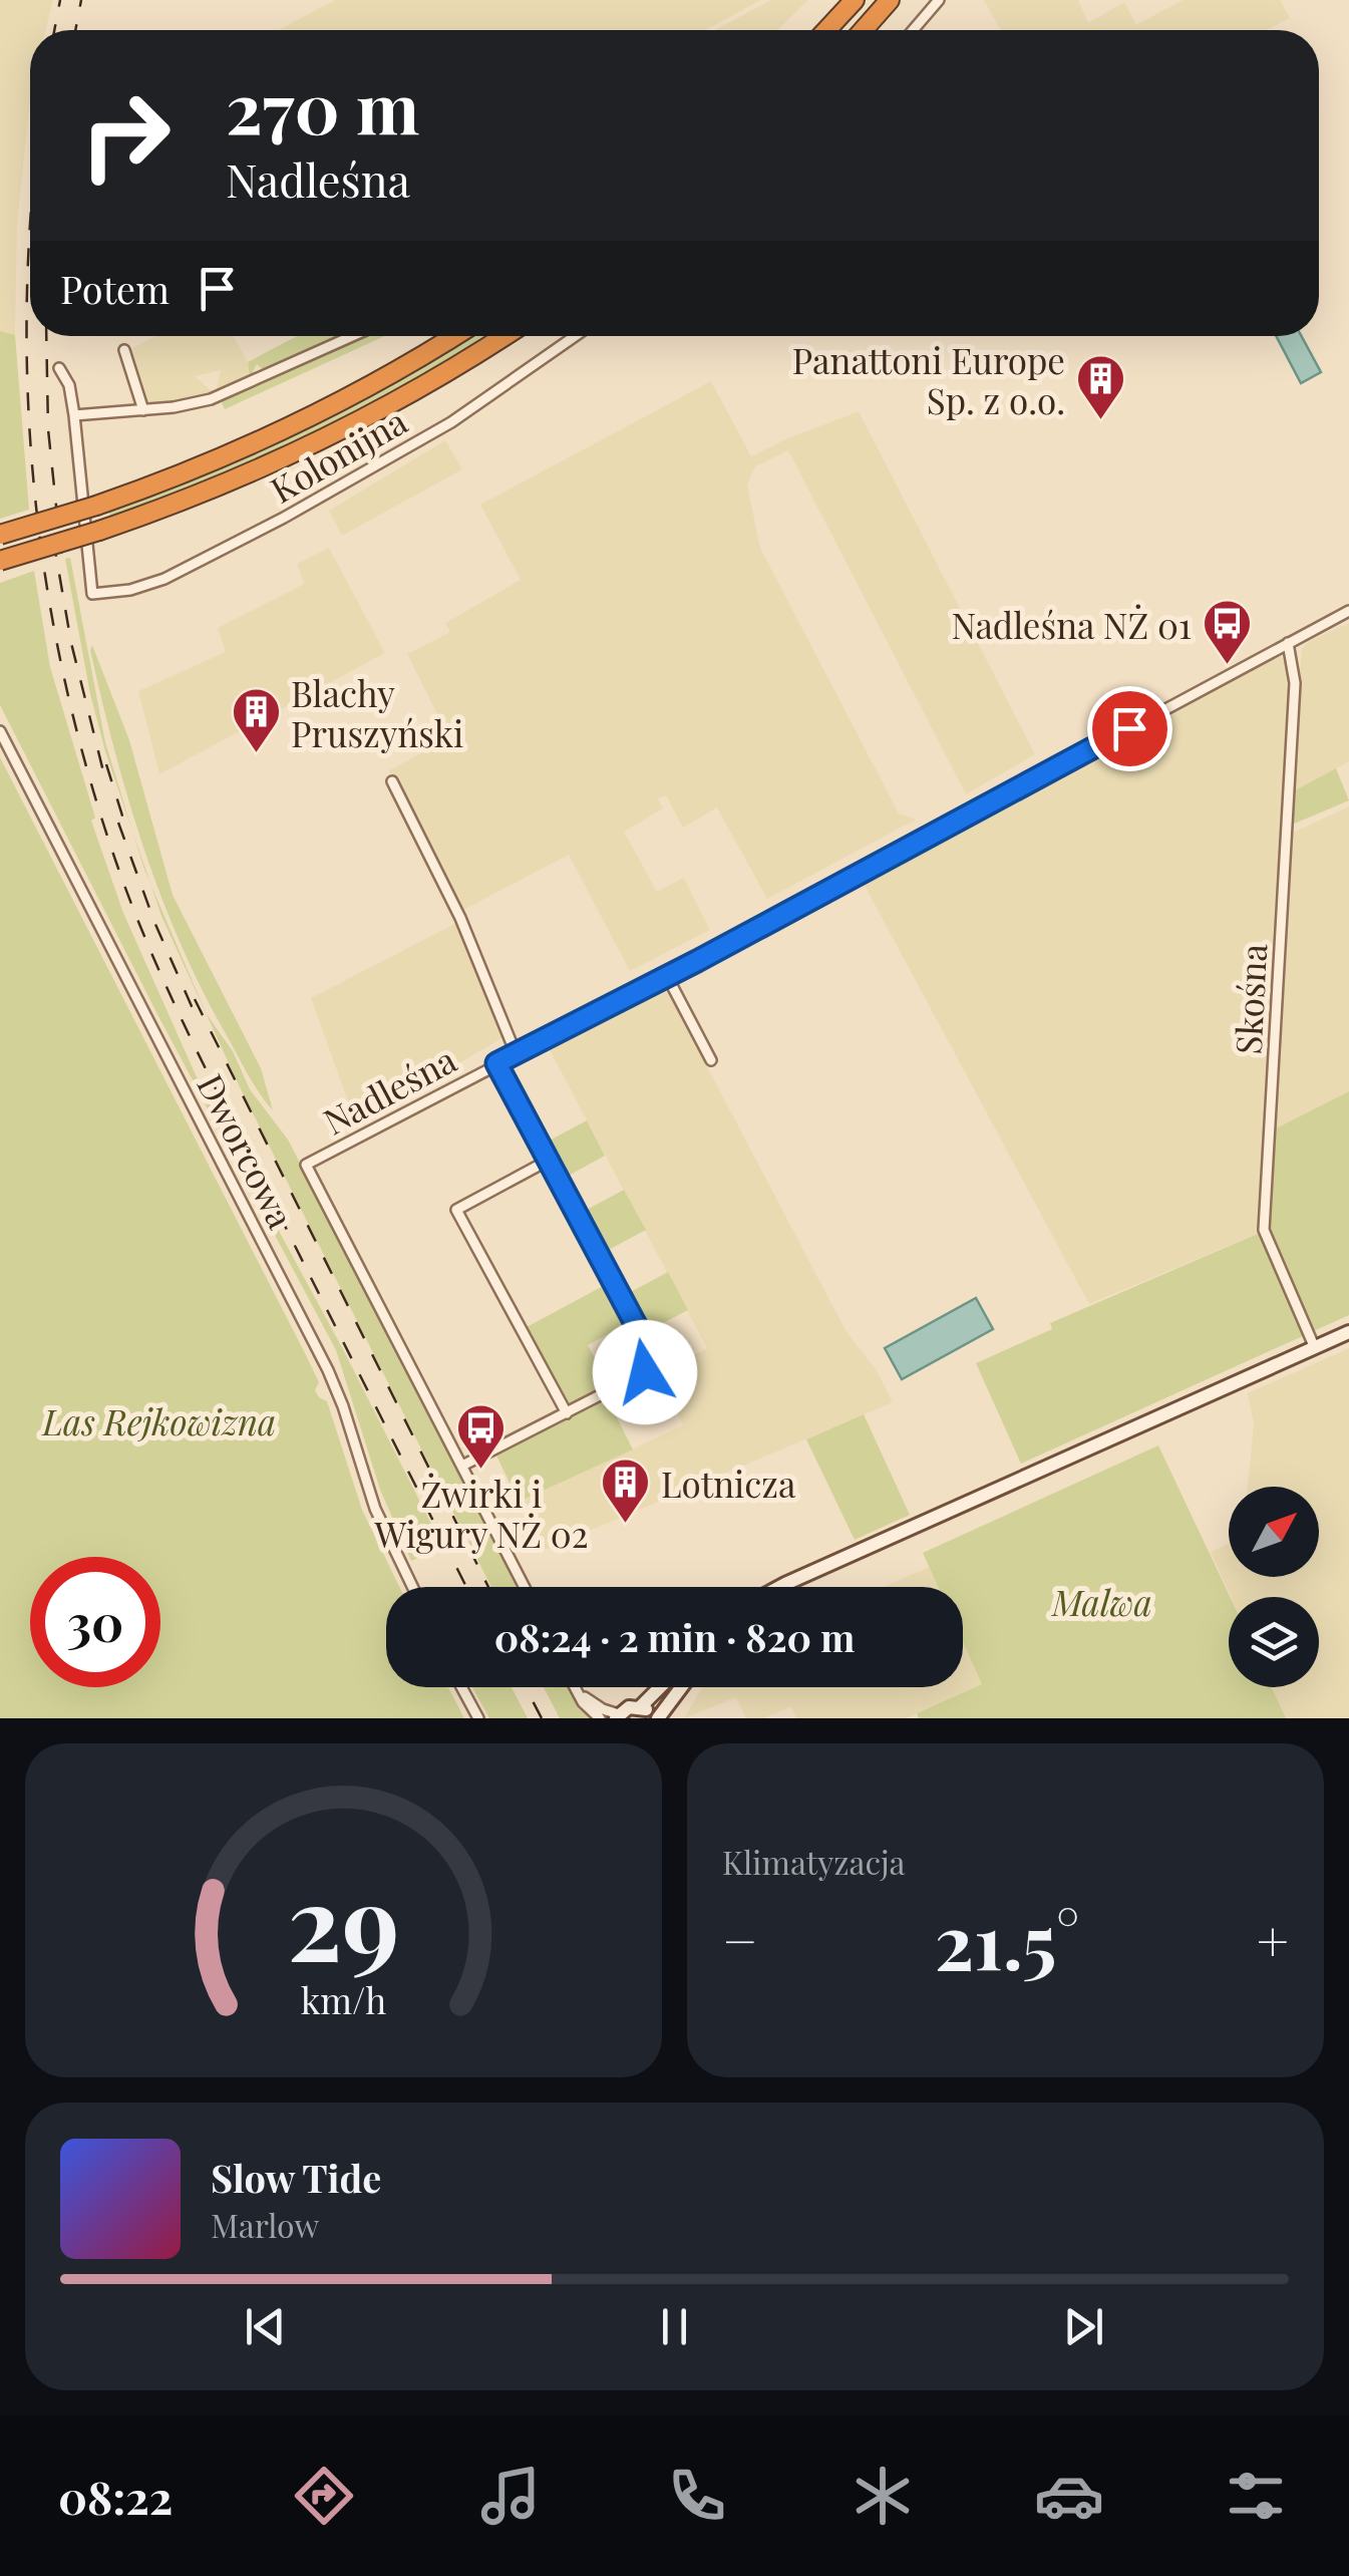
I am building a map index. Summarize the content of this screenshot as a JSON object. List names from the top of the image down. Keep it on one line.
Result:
{"streets":{"street":["Kolonijna","Skośna","Nadleśna","Dworcowa"]},"crossings":[["Skośna","Nadleśna"]],"parks":["Las Rejkowizna","Malwa"],"places":{"building":["Panattoni Europe Sp. z o.o.","Blachy Pruszyński","Lotnicza"],"bus stop":["Nadleśna NŻ 01","Żwirki i Wigury NŻ 02"]},"north":"top right","page":{"turn":["270 m","Nadleśna"],"then":"Potem","limit":"30","trip":"08:24 · 2 min · 820 m","tile":"Klimatyzacja","heat":["−","21.5°","+"],"song":["Slow Tide","Marlow"],"tabs":"08:22","gauge":["29","km/h"]}}
